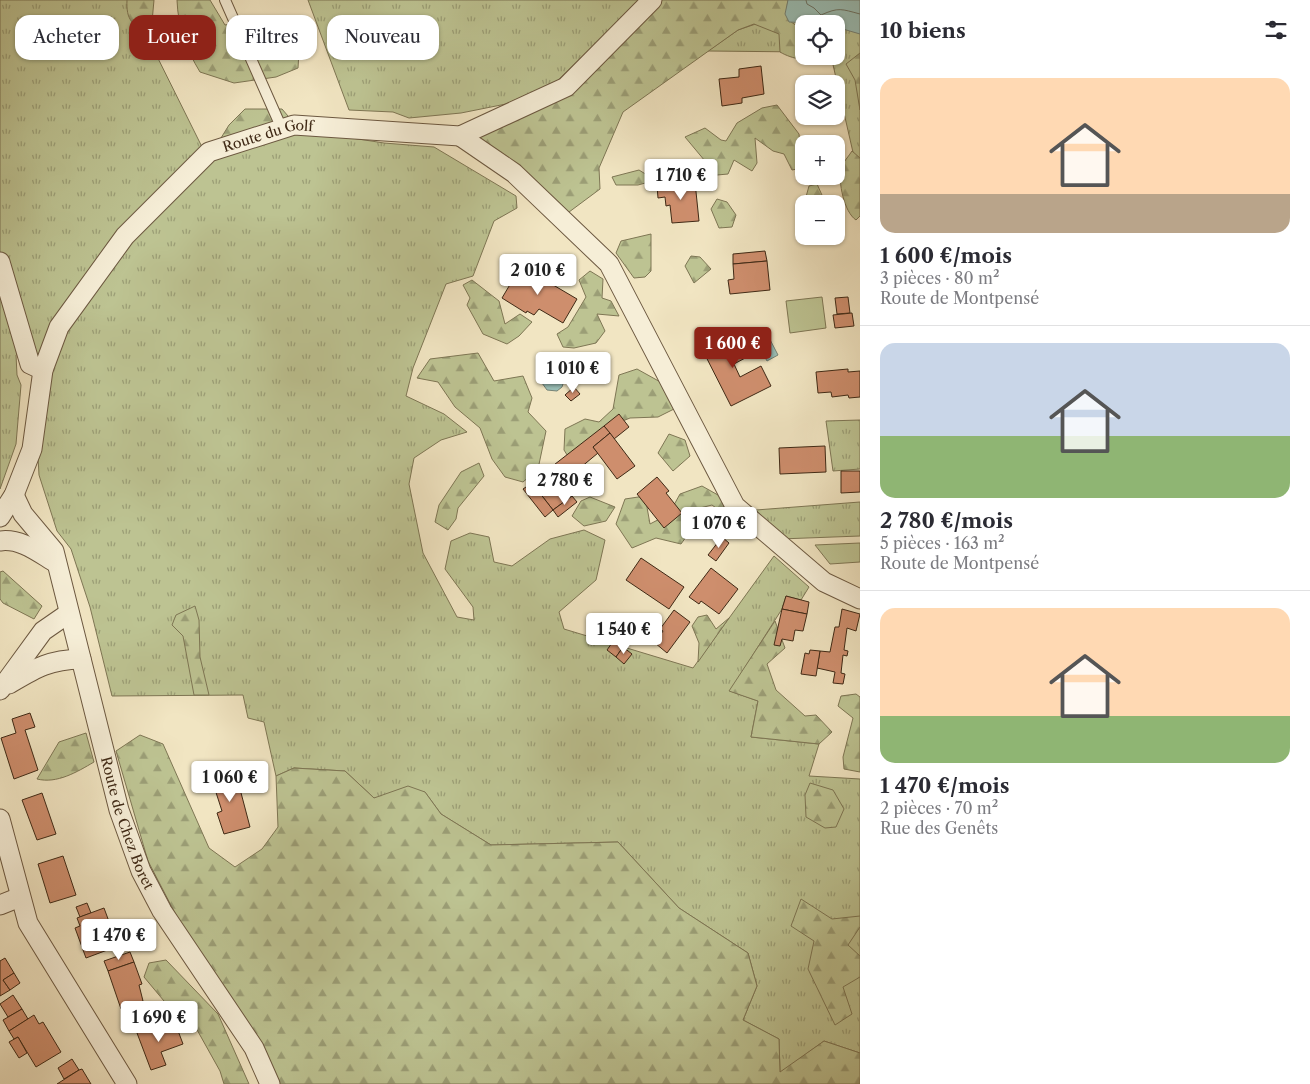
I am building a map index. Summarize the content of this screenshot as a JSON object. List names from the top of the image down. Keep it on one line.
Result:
{"streets":{"street":["Route du Golf","Route de Chez Boret"]},"crossings":[["Route du Golf","Route de Chez Boret"]],"page":{"heading":"10 biens","map_buttons":["+","−"],"chip":["Acheter","Louer","Filtres","Nouveau"],"list":[{"name":"1 600 €/mois","note":"3 pièces · 80 m² · Route de Montpensé"},{"name":"2 780 €/mois","note":"5 pièces · 163 m² · Route de Montpensé"},{"name":"1 470 €/mois","note":"2 pièces · 70 m² · Rue des Genêts"}],"price":["1 710 €","2 010 €","1 600 €","1 010 €","2 780 €","1 070 €","1 540 €","1 060 €","1 470 €","1 690 €"]}}
